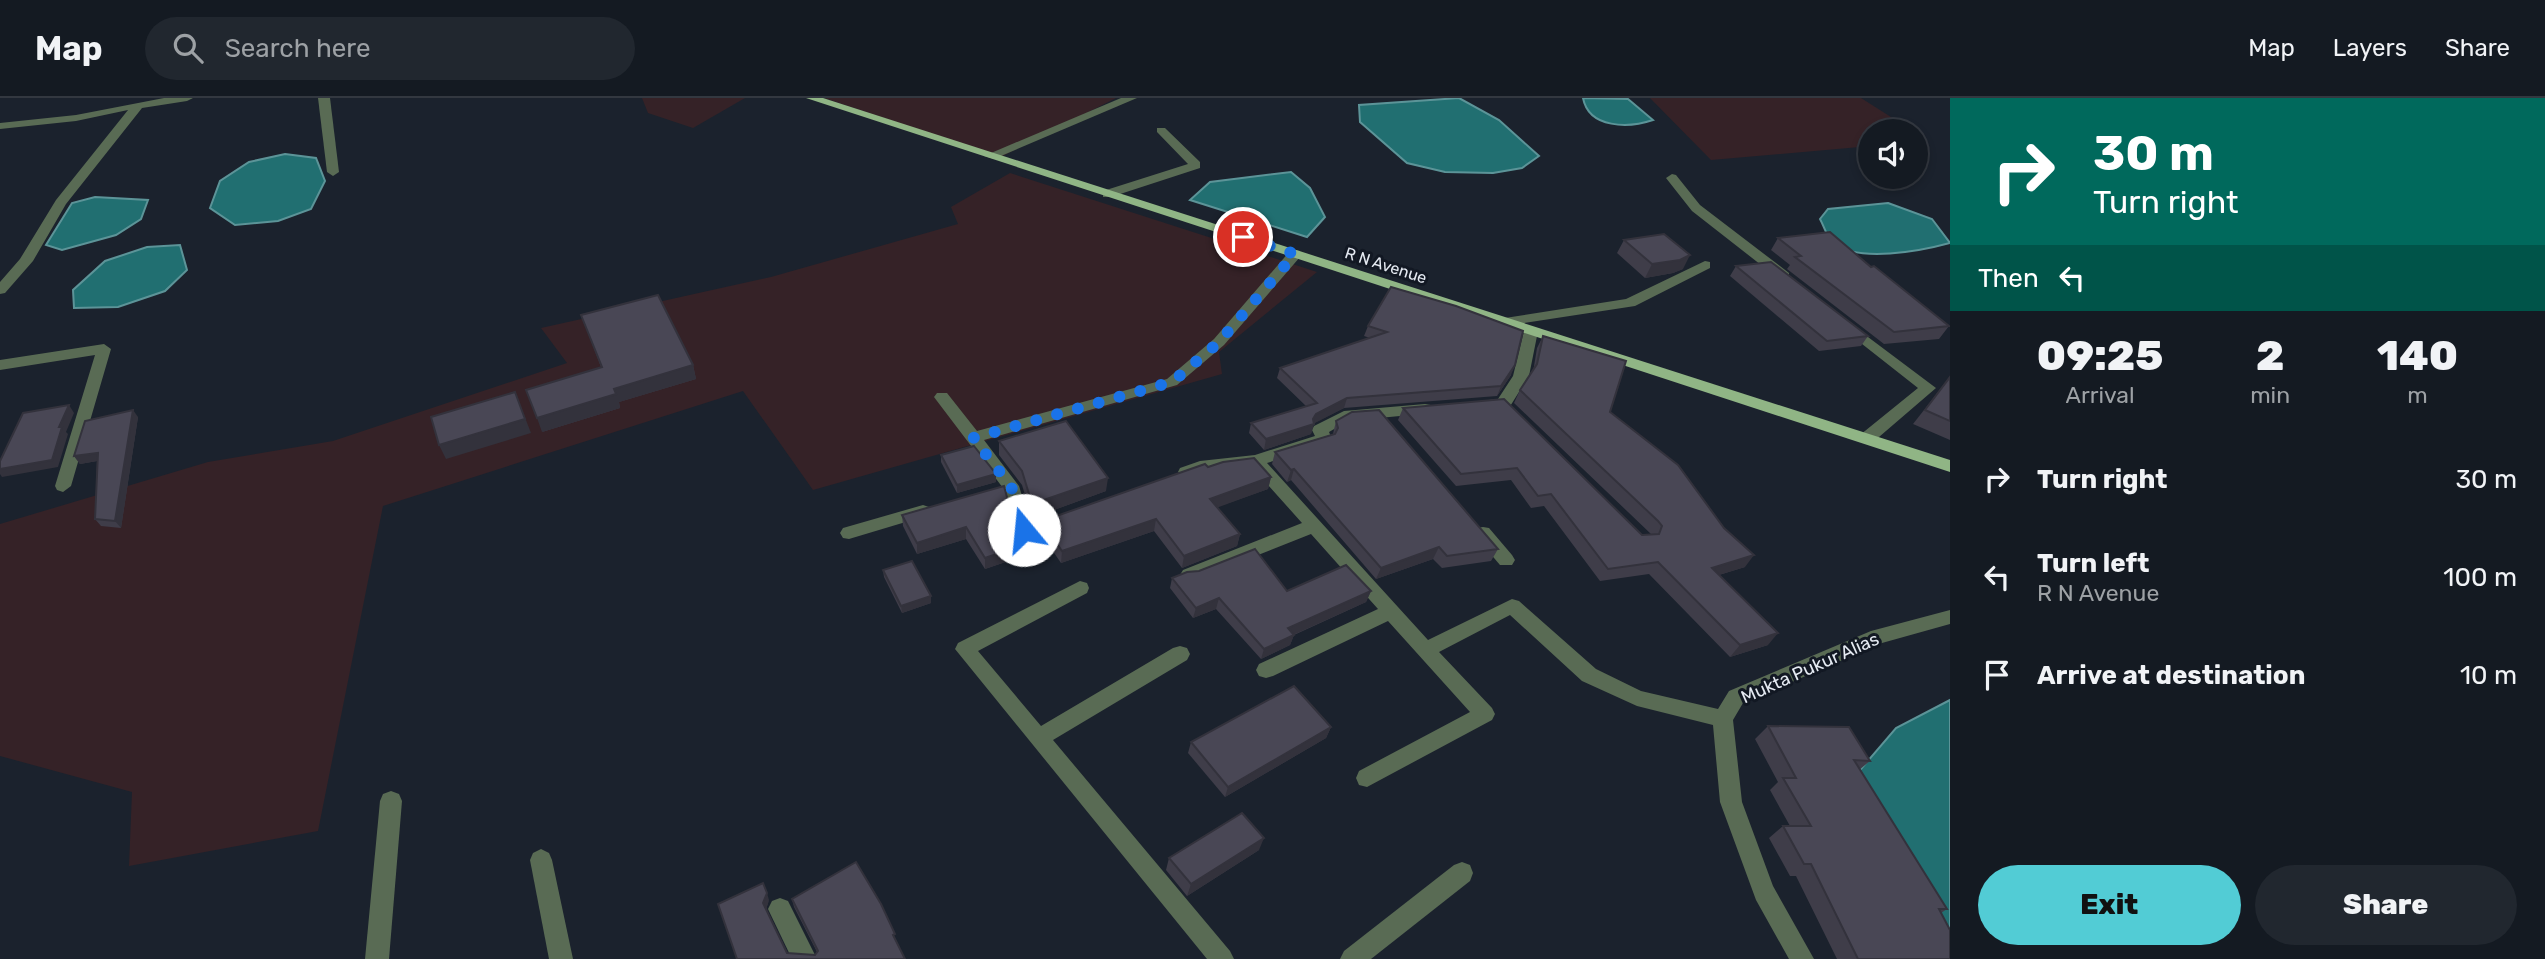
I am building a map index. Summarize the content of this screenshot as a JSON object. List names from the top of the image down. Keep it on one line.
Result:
{"streets":{"main road":["R N Avenue"],"street":["Mukta Pukur Alias"]},"page":{"header":"Map","search":"Search here","nav":["Map","Layers","Share"],"turn":["30 m","Turn right"],"then":"Then","eta":["09:25","Arrival","2","min","140","m"],"list":[{"name":"Turn right","value":"30 m"},{"name":"Turn left","note":"R N Avenue","value":"100 m"},{"name":"Arrive at destination","value":"10 m"}],"buttons":["Exit","Share"]}}
